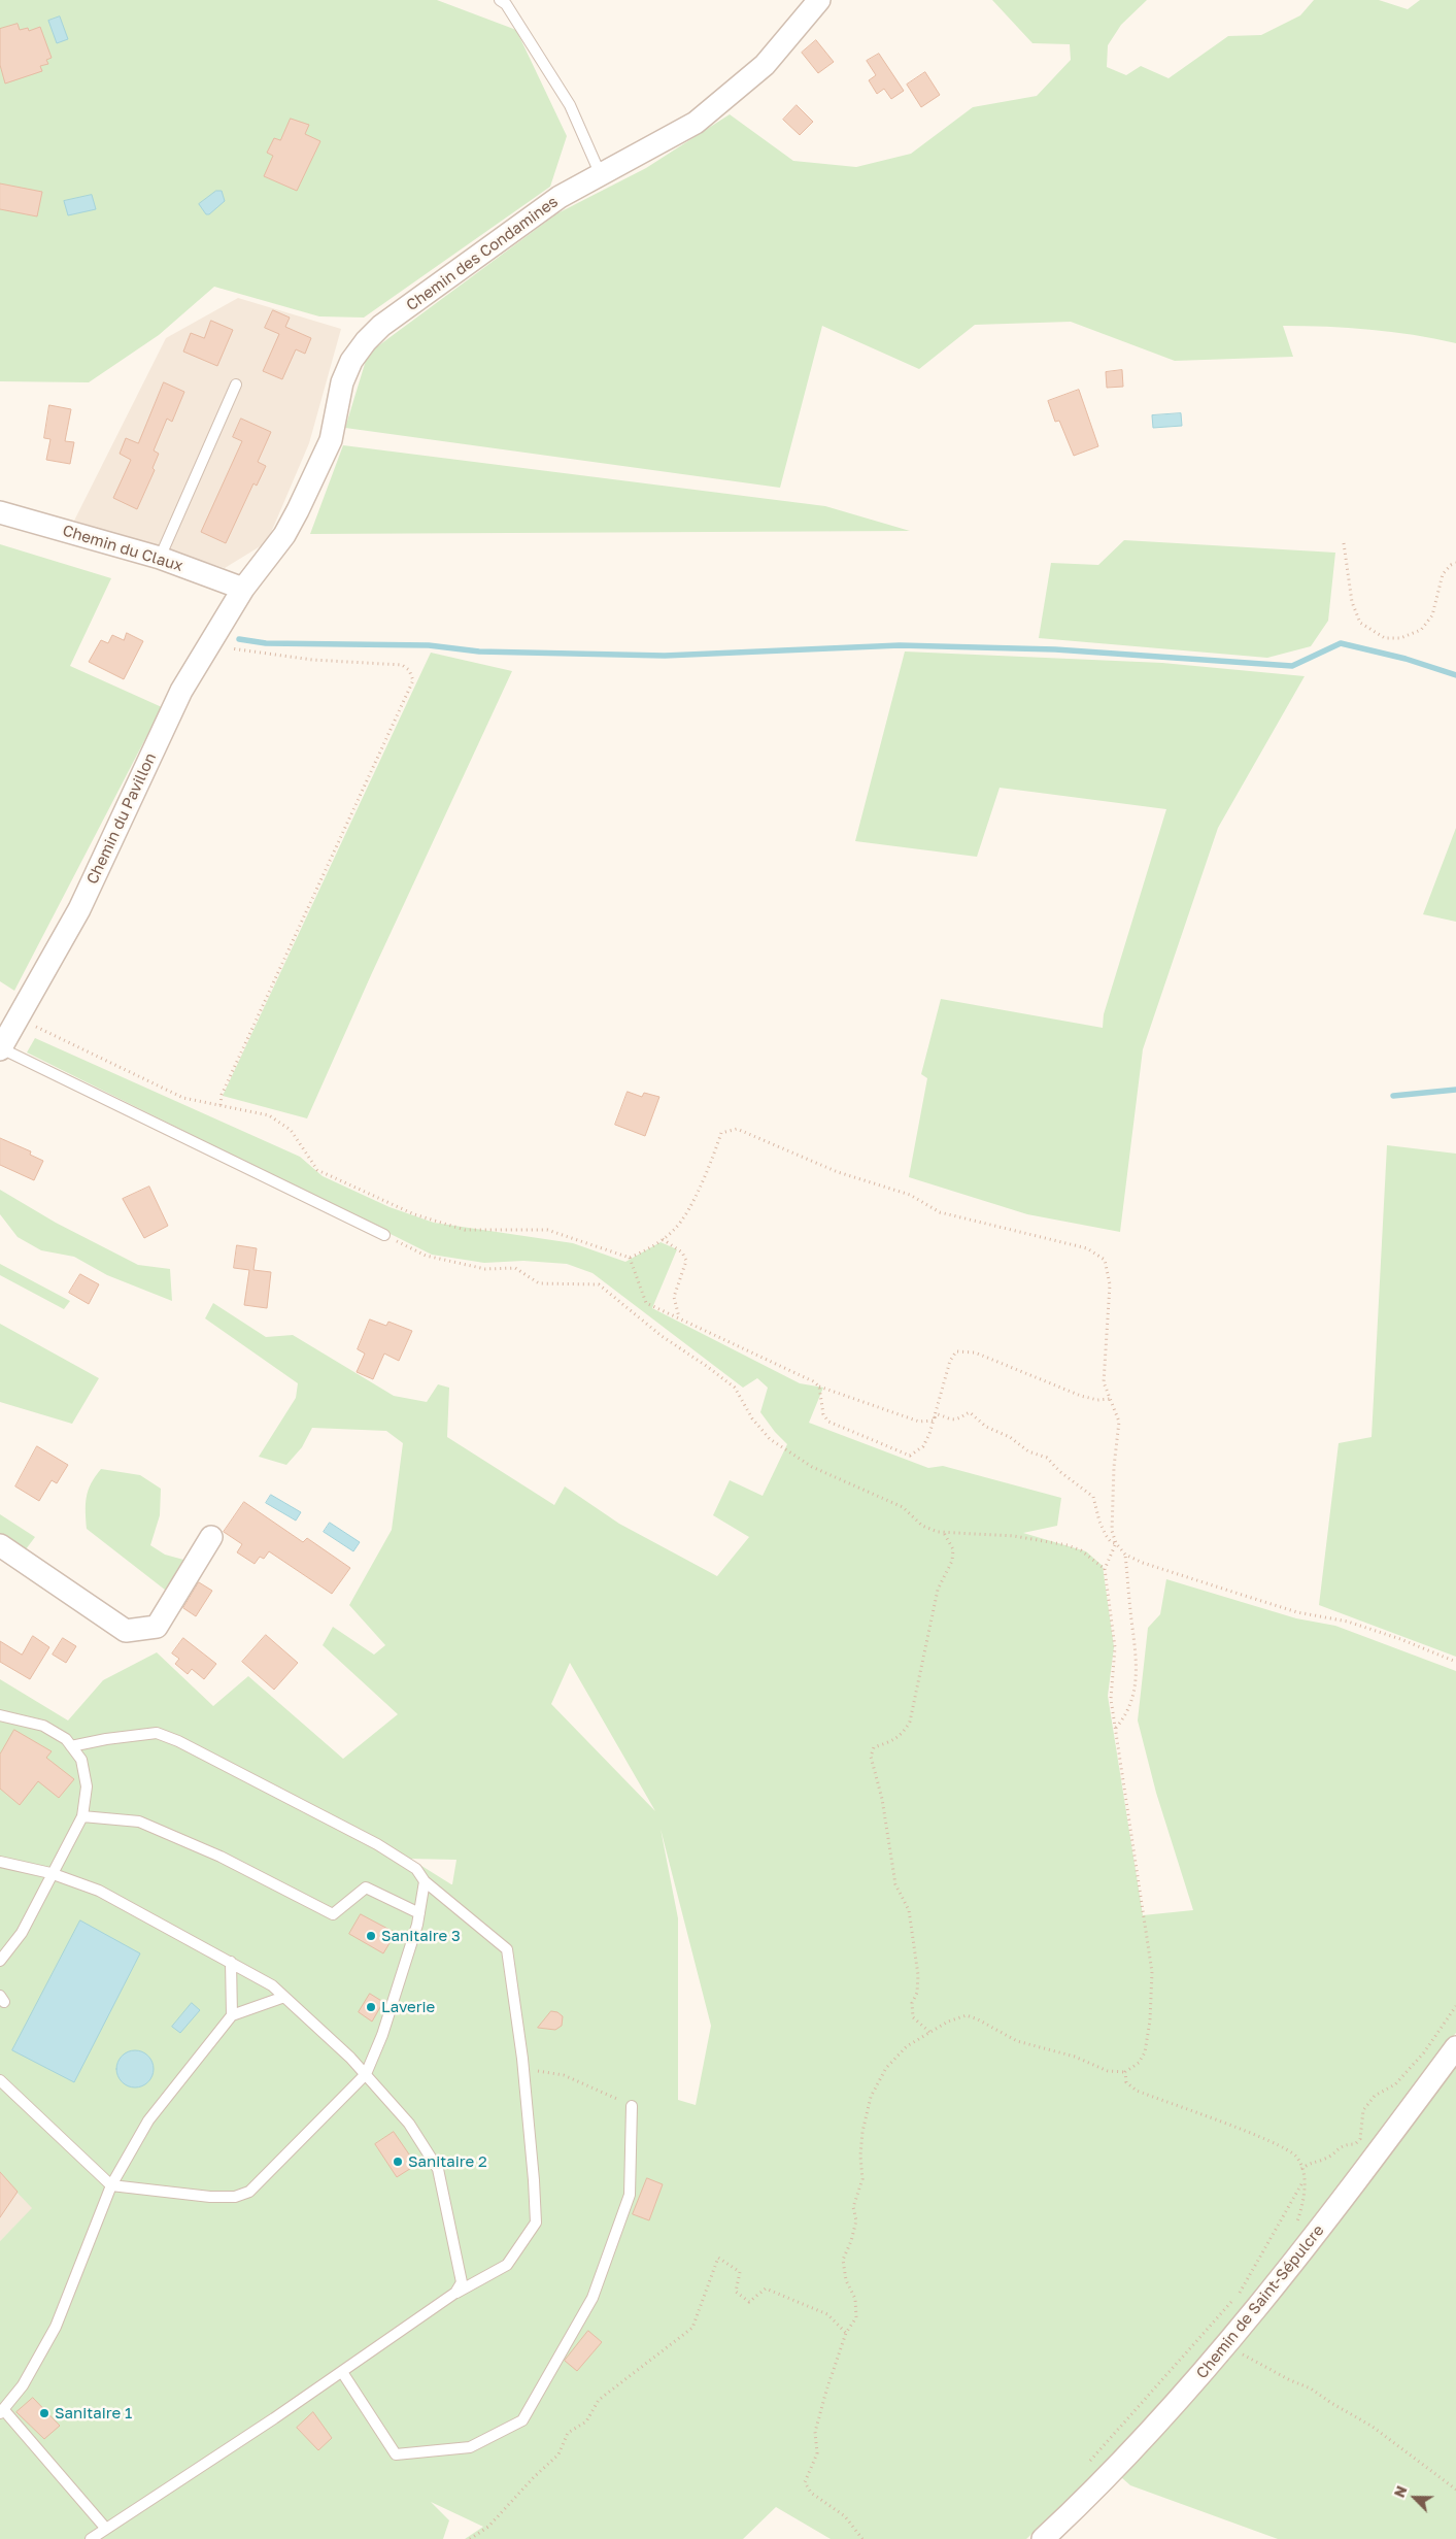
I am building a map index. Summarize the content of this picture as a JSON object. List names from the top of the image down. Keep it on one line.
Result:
{"streets":{"street":["Chemin des Condamines","Chemin du Claux","Chemin du Pavillon","Chemin de Saint-Sépulcre"]},"crossings":[["Chemin des Condamines","Chemin du Claux"],["Chemin des Condamines","Chemin du Pavillon"],["Chemin du Claux","Chemin du Pavillon"]],"places":["Sanitaire 3","Laverie","Sanitaire 2","Sanitaire 1"],"north":"top left"}
